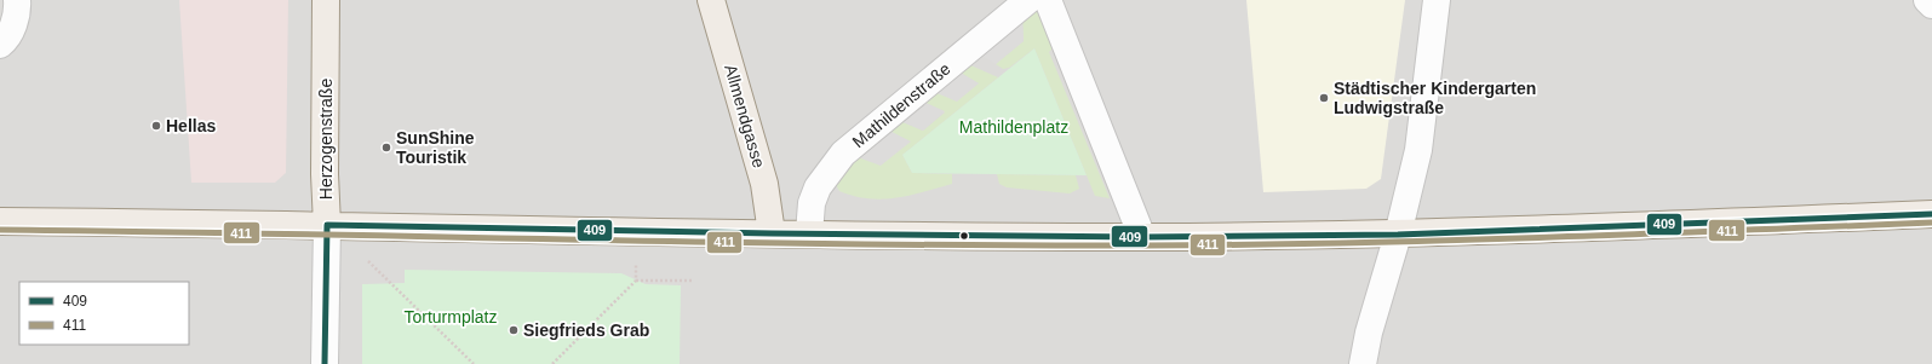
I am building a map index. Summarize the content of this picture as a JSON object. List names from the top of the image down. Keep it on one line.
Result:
{"streets":{"main road":["Allmendgasse","Herzogenstraße"],"street":["Mathildenstraße"]},"parks":["Mathildenplatz","Torturmplatz"],"places":["Städtischer Kindergarten Ludwigstraße","Hellas","SunShine Touristik","Siegfrieds Grab"],"lines":["transit line 409","transit line 411"],"legend":["409","411"]}
